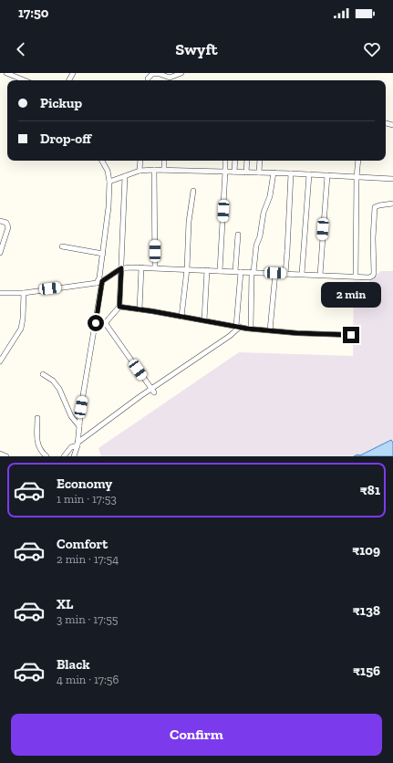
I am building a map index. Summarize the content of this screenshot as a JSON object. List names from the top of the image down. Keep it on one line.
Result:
{"page":{"status":"17:50","header":"Swyft","banner":["Pickup","Drop-off"],"bubble":"2 min","list":[{"name":"Economy","note":"1 min · 17:53","value":"₹81"},{"name":"Comfort","note":"2 min · 17:54","value":"₹109"},{"name":"XL","note":"3 min · 17:55","value":"₹138"},{"name":"Black","note":"4 min · 17:56","value":"₹156"}],"buttons":"Confirm"}}
